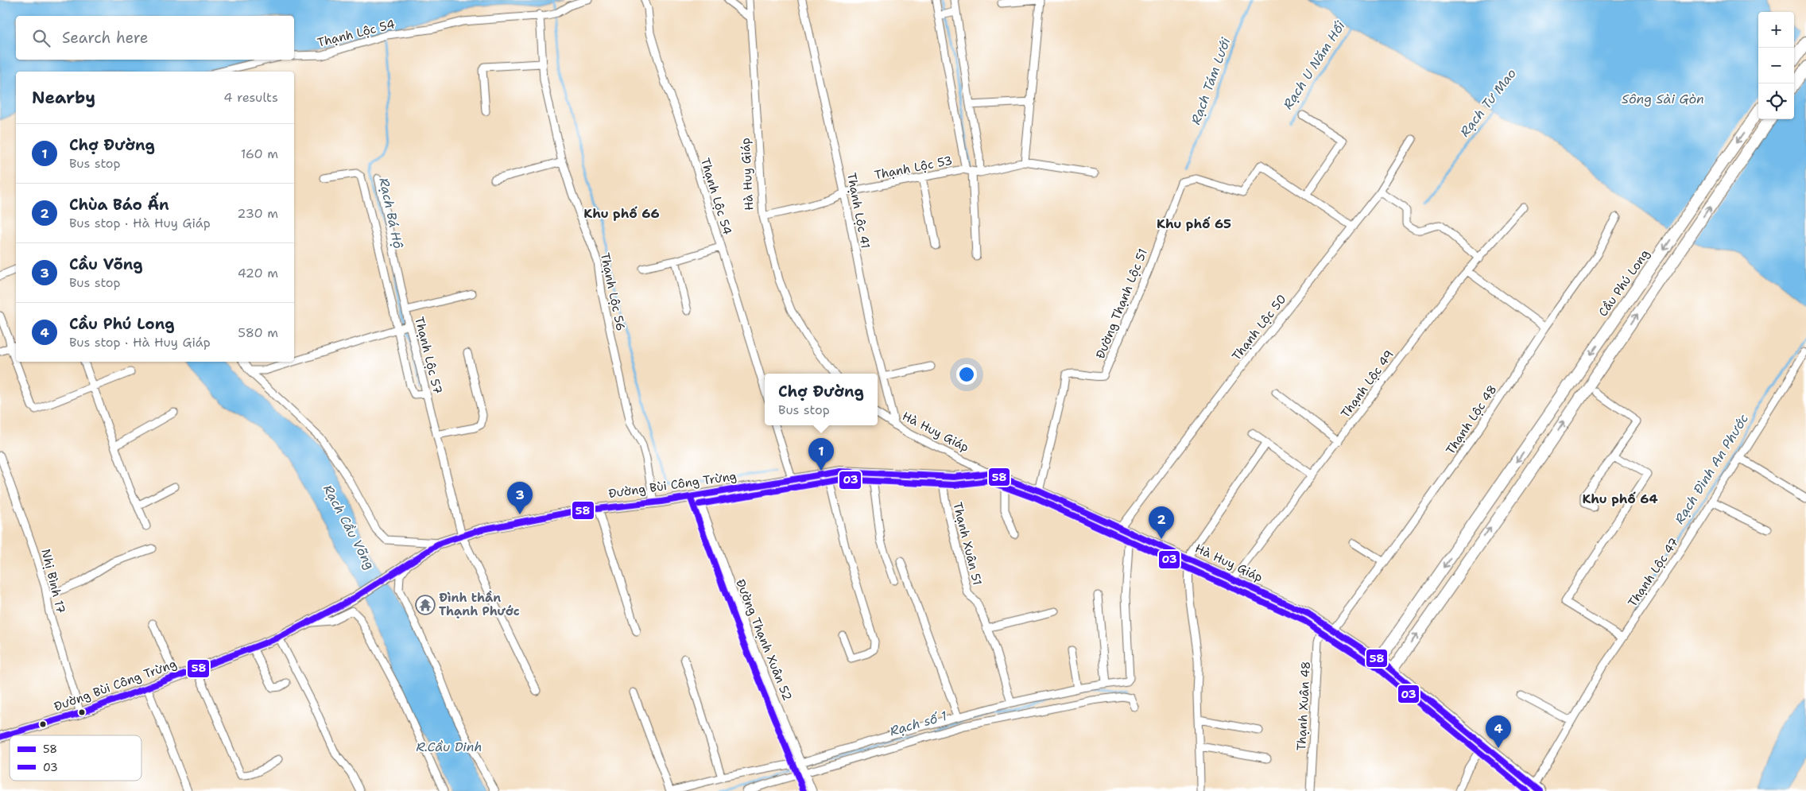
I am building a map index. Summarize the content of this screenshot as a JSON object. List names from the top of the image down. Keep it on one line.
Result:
{"streets":{"main road":["Hà Huy Giáp","Cầu Phú Long"],"street":["Thạnh Lộc 54","Thạnh Lộc 53","Thạnh Lộc 41","Thạnh Lộc 56","Đường Thạnh Lộc 51","Thạnh Lộc 50","Thạnh Lộc 57","Thạnh Lộc 49","Thạnh Lộc 48","Đường Bùi Công Trừng","Thạnh Xuân 51","Thạnh Lộc 47","Nhị Bình 17","Đường Thạnh Xuân 52","Thạnh Xuân 48"]},"crossings":[["Thạnh Lộc 54","Thạnh Lộc 56"],["Thạnh Lộc 53","Hà Huy Giáp"],["Thạnh Lộc 53","Thạnh Lộc 41"],["Hà Huy Giáp","Thạnh Lộc 41"],["Hà Huy Giáp","Cầu Phú Long"],["Hà Huy Giáp","Đường Thạnh Lộc 51"],["Hà Huy Giáp","Thạnh Lộc 50"],["Hà Huy Giáp","Thạnh Lộc 49"],["Hà Huy Giáp","Thạnh Lộc 48"],["Hà Huy Giáp","Đường Bùi Công Trừng"],["Hà Huy Giáp","Thạnh Lộc 47"],["Hà Huy Giáp","Thạnh Xuân 48"],["Thạnh Lộc 56","Đường Bùi Công Trừng"],["Thạnh Lộc 57","Đường Bùi Công Trừng"],["Đường Bùi Công Trừng","Thạnh Xuân 51"],["Đường Bùi Công Trừng","Nhị Bình 17"],["Đường Bùi Công Trừng","Đường Thạnh Xuân 52"]],"districts":["Khu phố 66","Khu phố 65","Khu phố 64"],"water":["Rạch U Năm Hối","Rạch Tám Lưới","Sông Sài Gòn","Rạch Tư Mao","Rạch Bá Hộ","Rạch Đình An Phước","Rạch Cầu Võng","Rạch số 1","R.Cầu Dinh"],"places":{"temple":["Đình thần Thạnh Phước"]},"lines":["transit line 58","transit line 03"],"legend":["58","03"],"page":{"map_buttons":["+","−"],"search":"Search here","heading":["Nearby","4 results"],"list":[{"mark":"1","name":"Chợ Đường","note":"Bus stop","value":"160 m"},{"mark":"2","name":"Chùa Báo Ấn","note":"Bus stop · Hà Huy Giáp","value":"230 m"},{"mark":"3","name":"Cầu Võng","note":"Bus stop","value":"420 m"},{"mark":"4","name":"Cầu Phú Long","note":"Bus stop · Hà Huy Giáp","value":"580 m"}],"popup":["Chợ Đường","Bus stop"],"pins":["1","3","2","4"]}}
